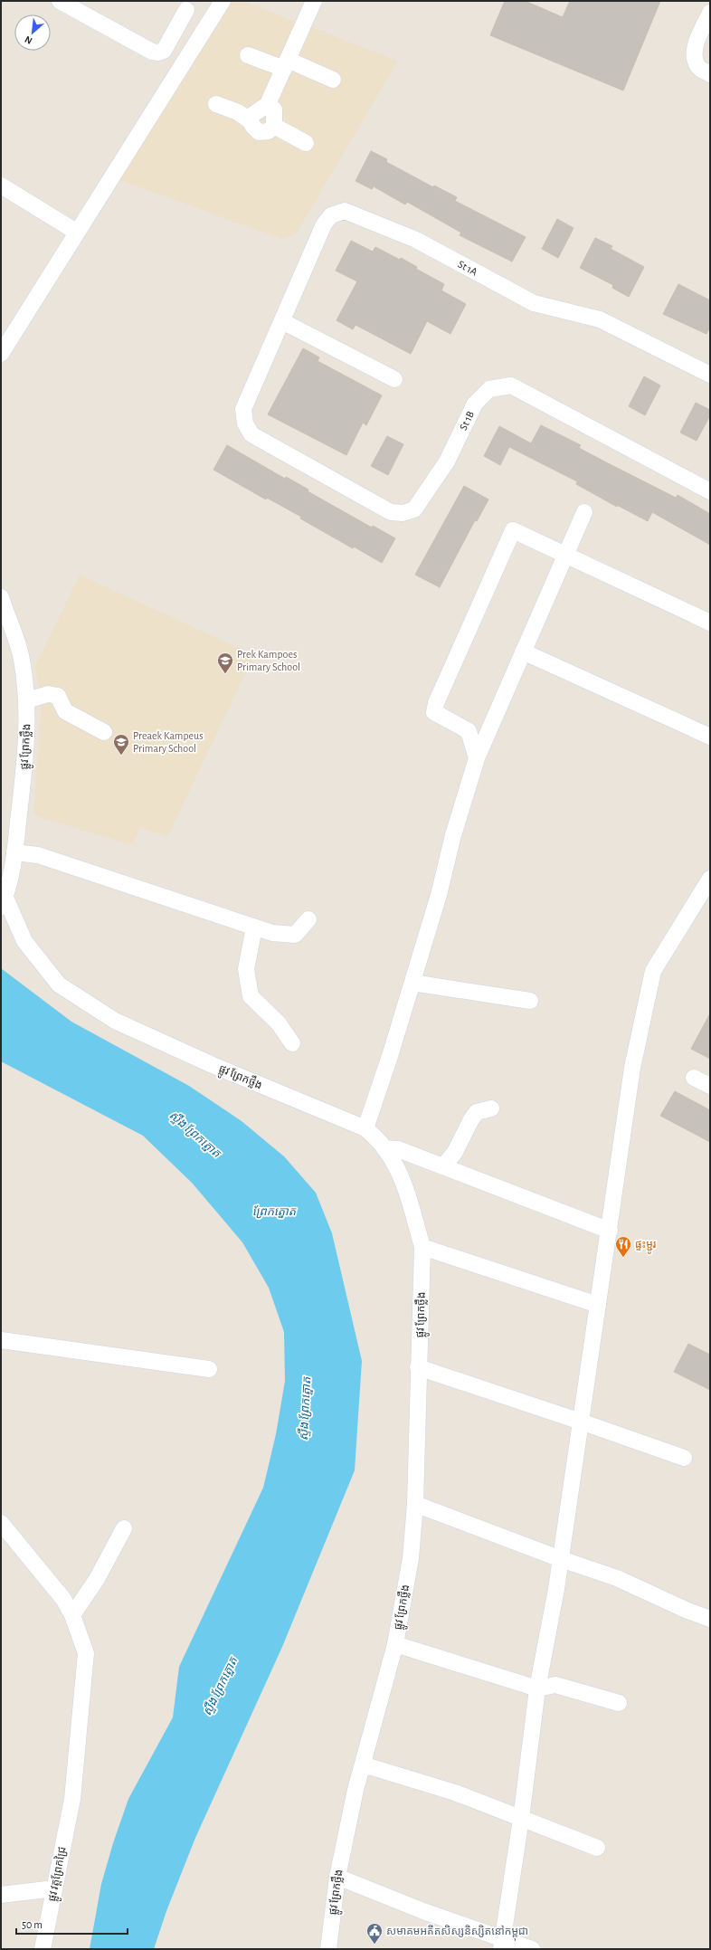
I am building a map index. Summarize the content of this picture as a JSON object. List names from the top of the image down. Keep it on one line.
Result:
{"streets":{"street":["St 1A","St 1B","ផ្លូវ ព្រែកថ្លឹង","ផ្លូវ វត្តព្រែកជ្រៃ"]},"crossings":[["St 1A","St 1B"]],"water":["ស្ទឹង ព្រែកត្នោត","ព្រែកត្នោត"],"places":{"school or university":["Prek Kampoes Primary School","Preaek Kampeus Primary School"],"restaurant":["ផ្ទះម្ជូរ"],"public building":["សមាគមអតីតសិស្សនិស្សិតនៅកម្ពុជា"]},"scale_bar":"50 m","north":"bottom left"}
